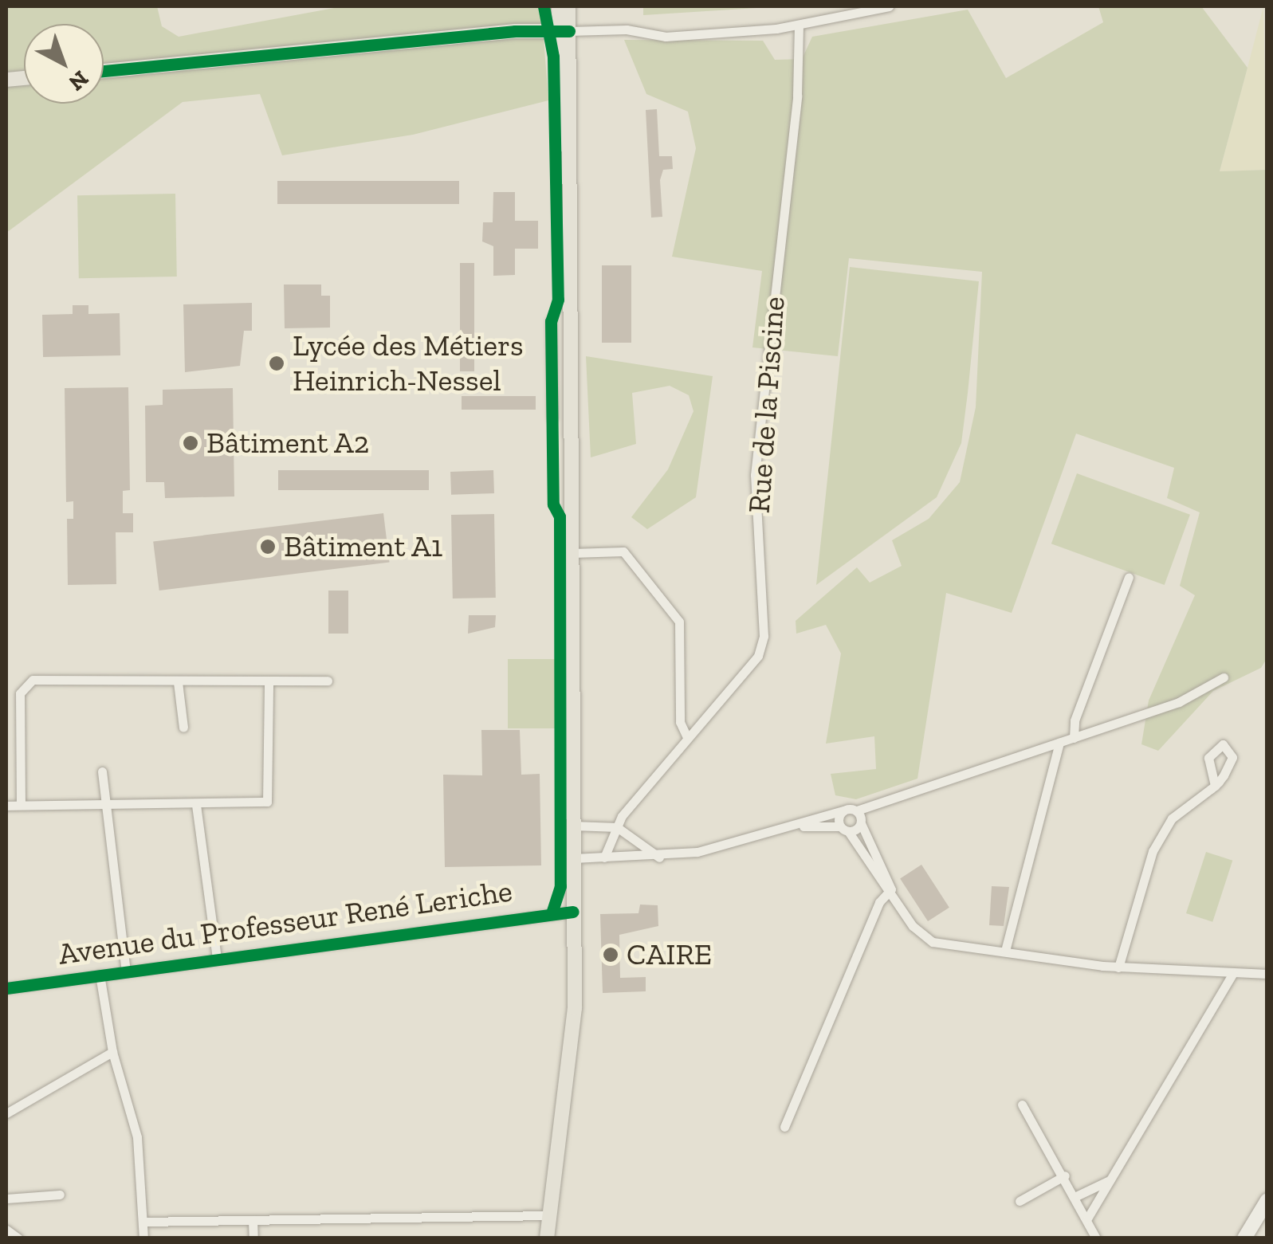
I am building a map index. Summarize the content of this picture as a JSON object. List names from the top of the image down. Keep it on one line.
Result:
{"streets":{"street":["Rue de la Piscine","Avenue du Professeur René Leriche"]},"places":["Lycée des Métiers Heinrich-Nessel","Bâtiment A2","Bâtiment A1","CAIRE"],"north":"bottom right"}
